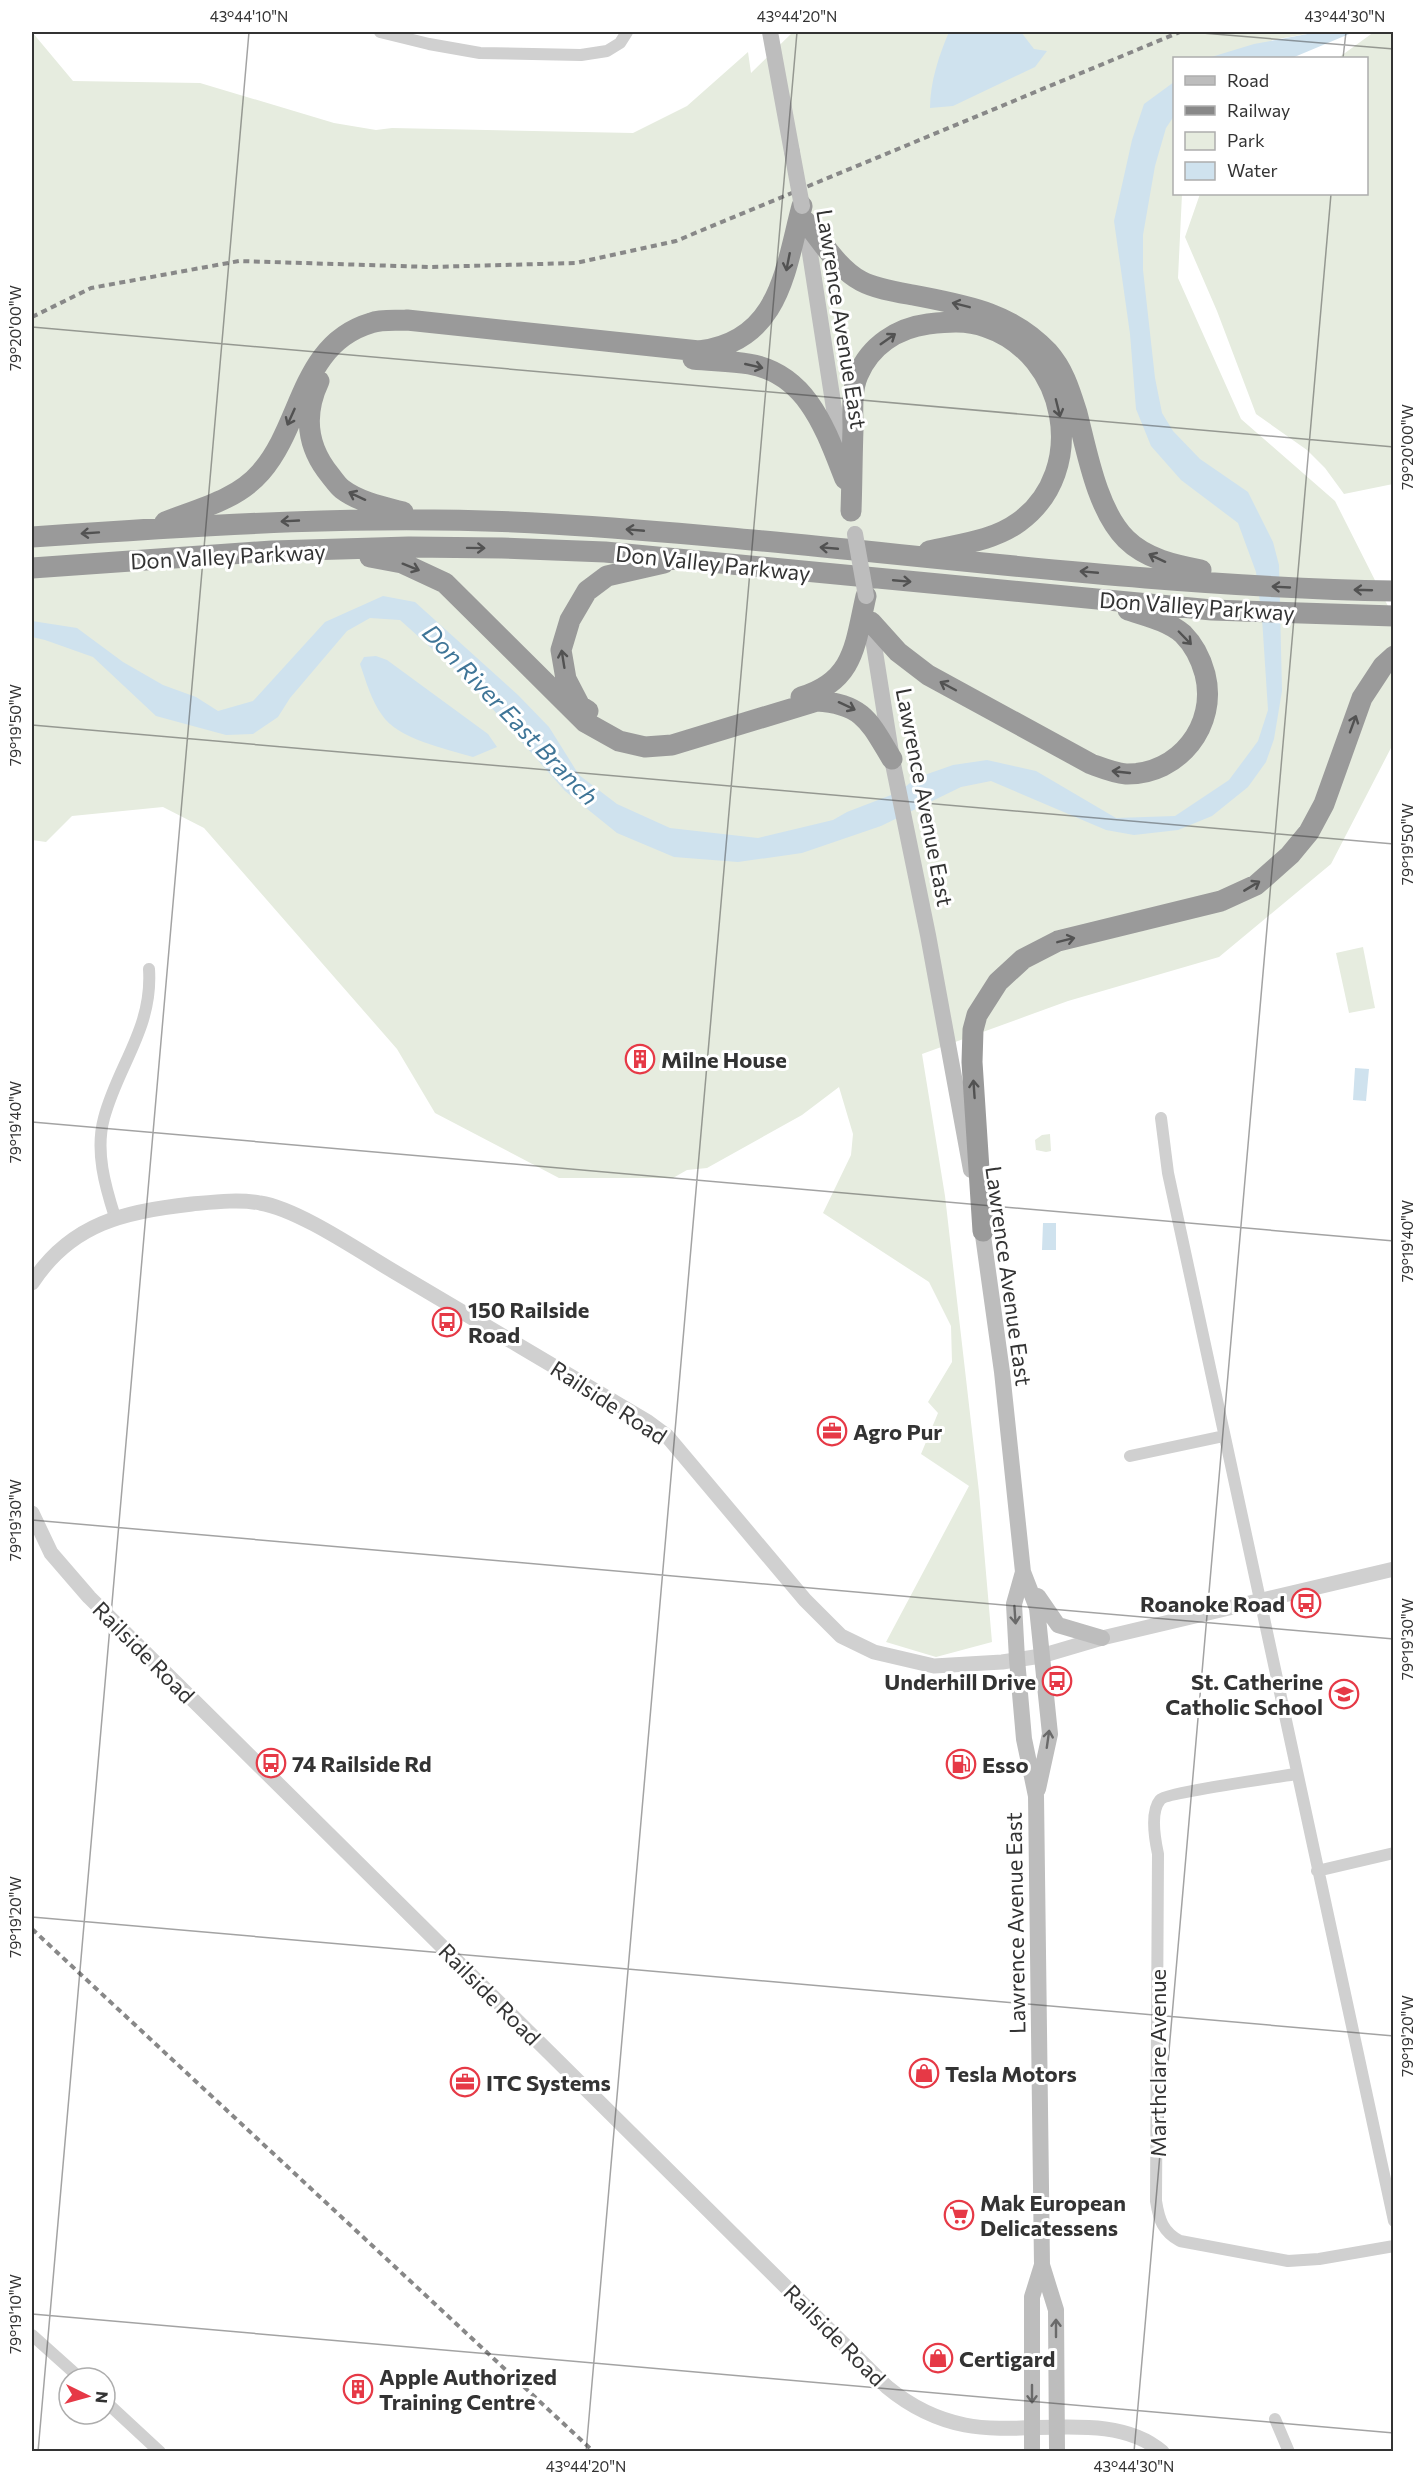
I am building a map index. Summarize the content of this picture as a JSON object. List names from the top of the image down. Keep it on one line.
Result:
{"streets":{"highway":["Don Valley Parkway"],"main road":["Lawrence Avenue East"],"street":["Railside Road","Marthclare Avenue"]},"crossings":[["Lawrence Avenue East","Railside Road"]],"water":["Don River East Branch"],"places":{"building":["Milne House","Apple Authorized Training Centre"],"bus stop":["150 Railside Road","Roanoke Road","Underhill Drive","74 Railside Rd"],"office":["Agro Pur","ITC Systems"],"school or university":["St. Catherine Catholic School"],"fuel station":["Esso"],"shop":["Tesla Motors","Certigard"],"supermarket":["Mak European Delicatessens"]},"legend":["Road","Railway","Park","Water"],"north":"right","coordinates":["43°44'10\"N","43°44'20\"N","43°44'30\"N","79°20'00\"W","79°19'50\"W","79°19'40\"W","79°19'30\"W","79°19'20\"W","79°19'10\"W"]}
